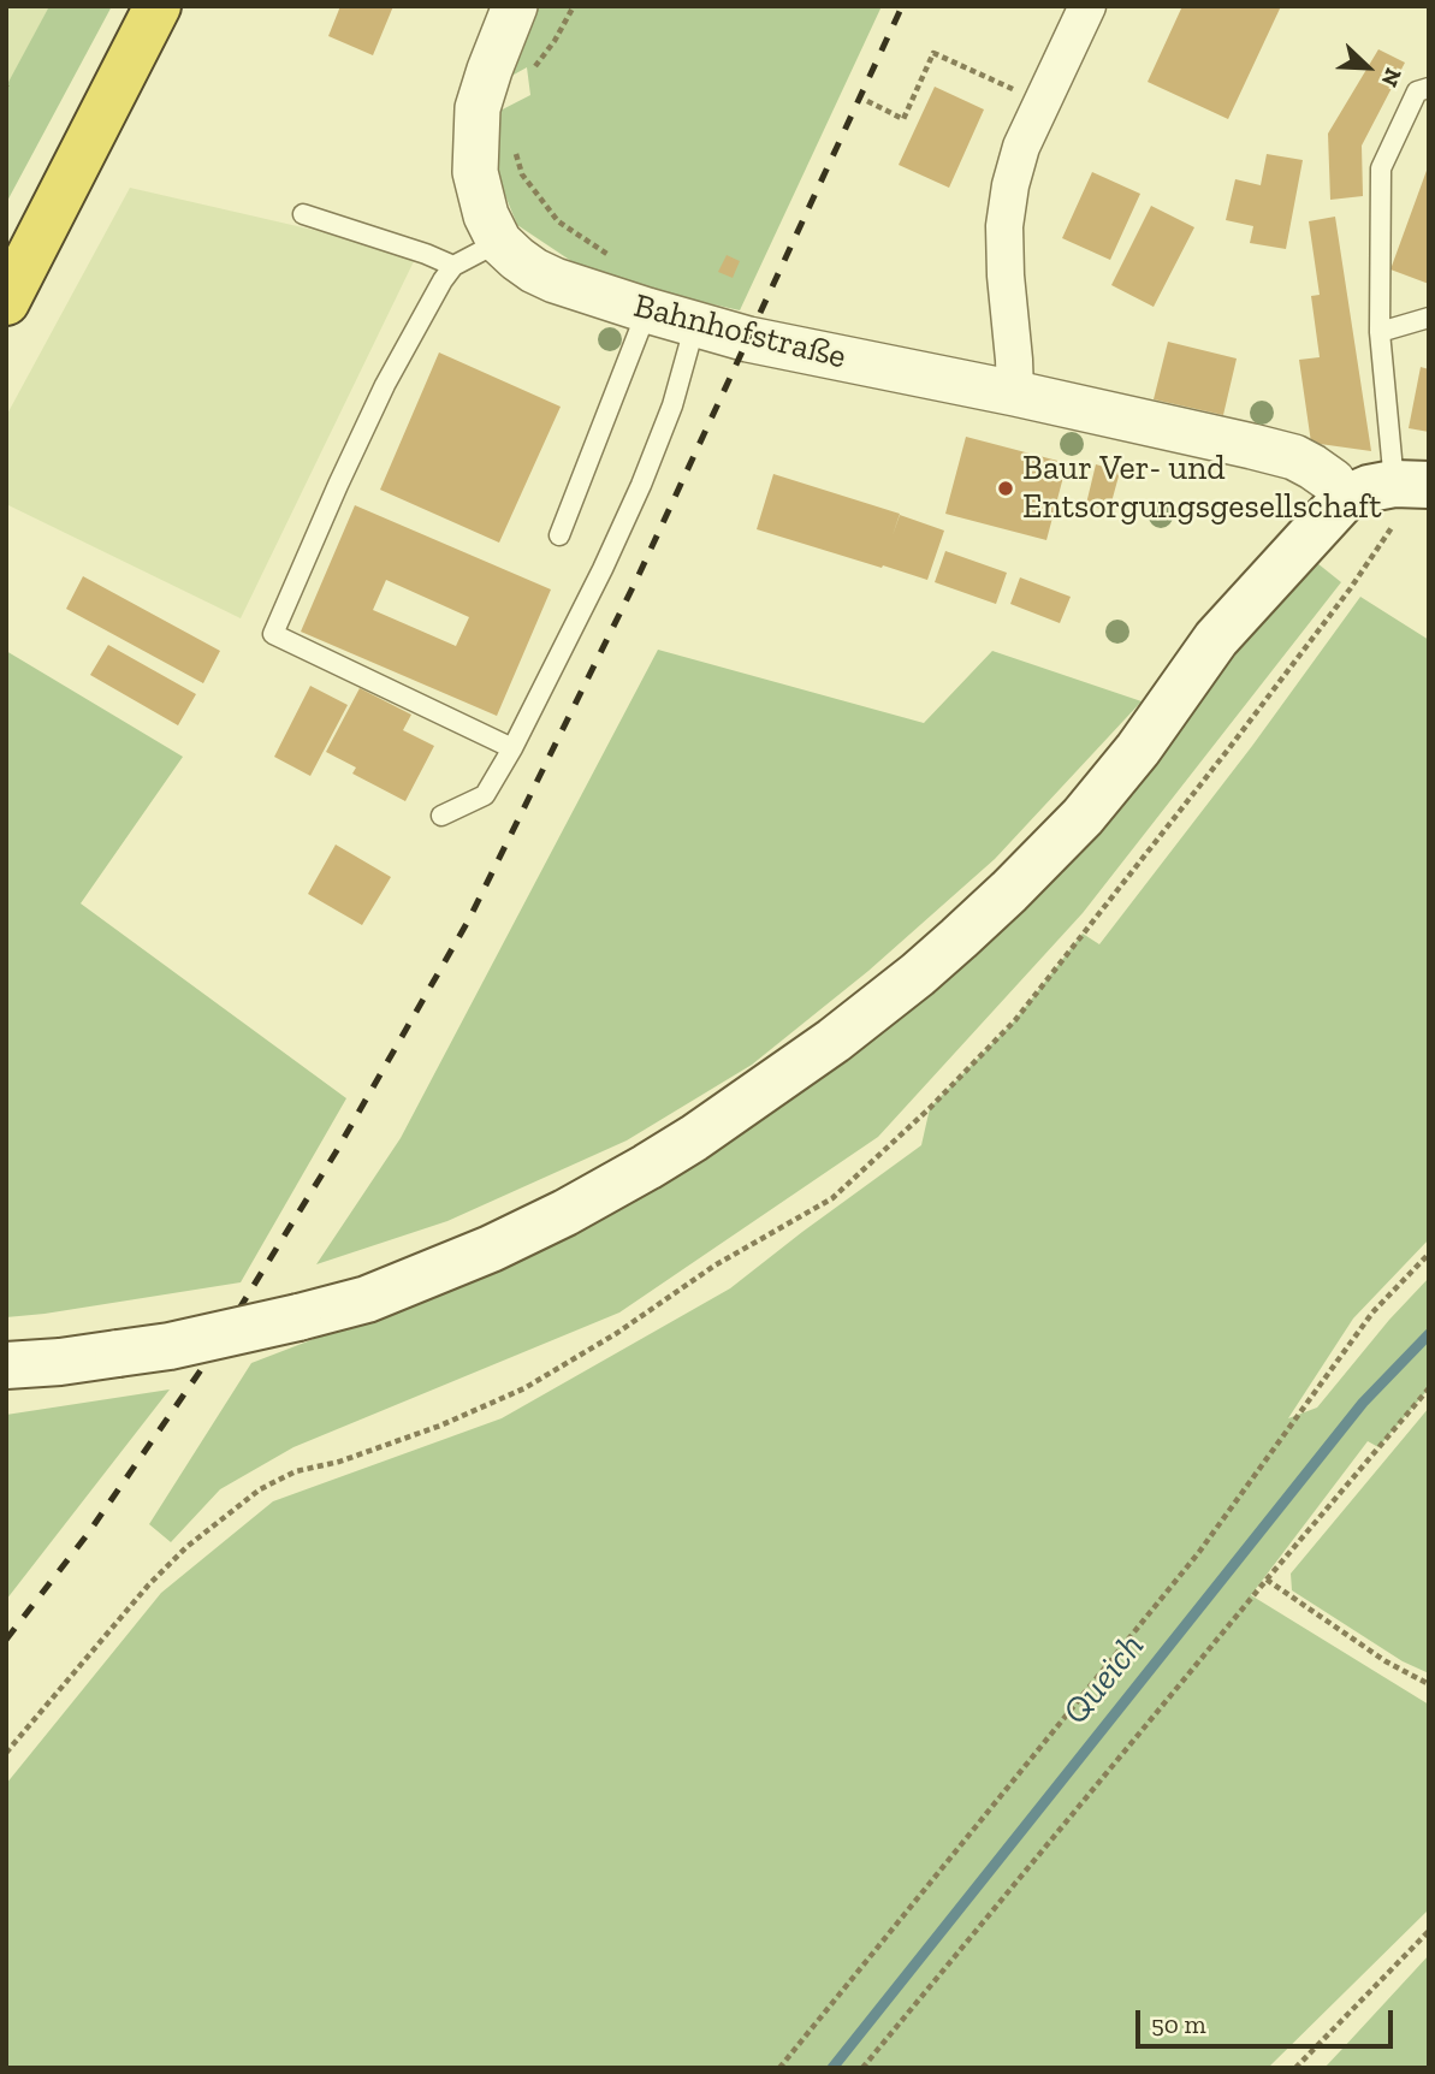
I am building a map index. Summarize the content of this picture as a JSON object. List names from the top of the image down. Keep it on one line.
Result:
{"streets":{"street":["Bahnhofstraße"]},"water":["Queich"],"places":["Baur Ver- und Entsorgungsgesellschaft"],"scale_bar":"50 m","north":"bottom right"}
